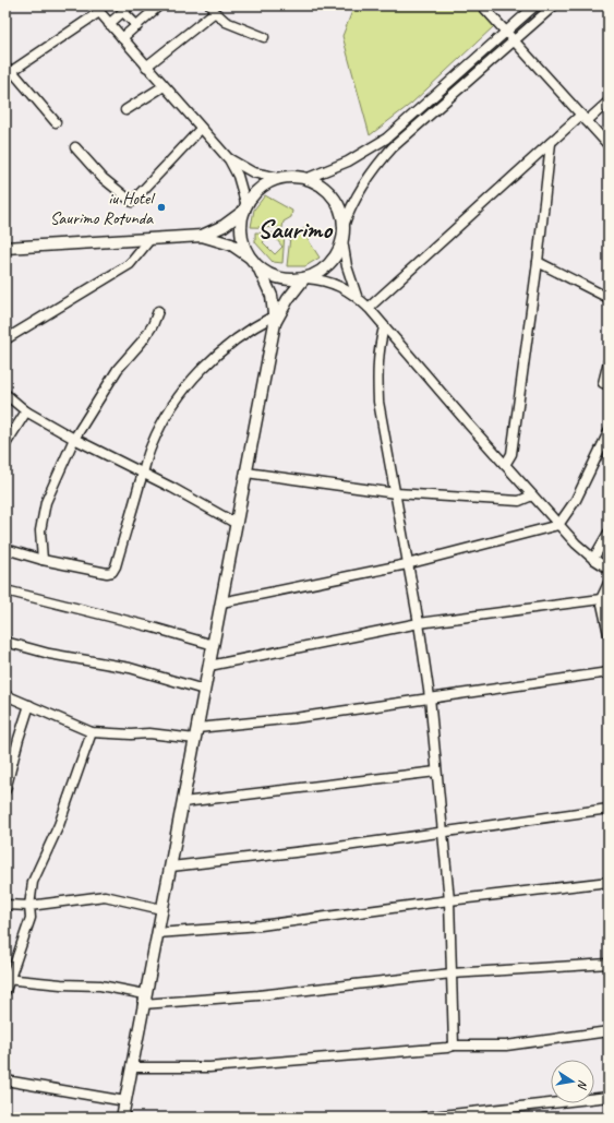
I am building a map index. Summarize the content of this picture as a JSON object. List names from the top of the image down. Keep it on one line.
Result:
{"districts":["Saurimo"],"places":["iu Hotel Saurimo Rotunda"],"north":"right"}
